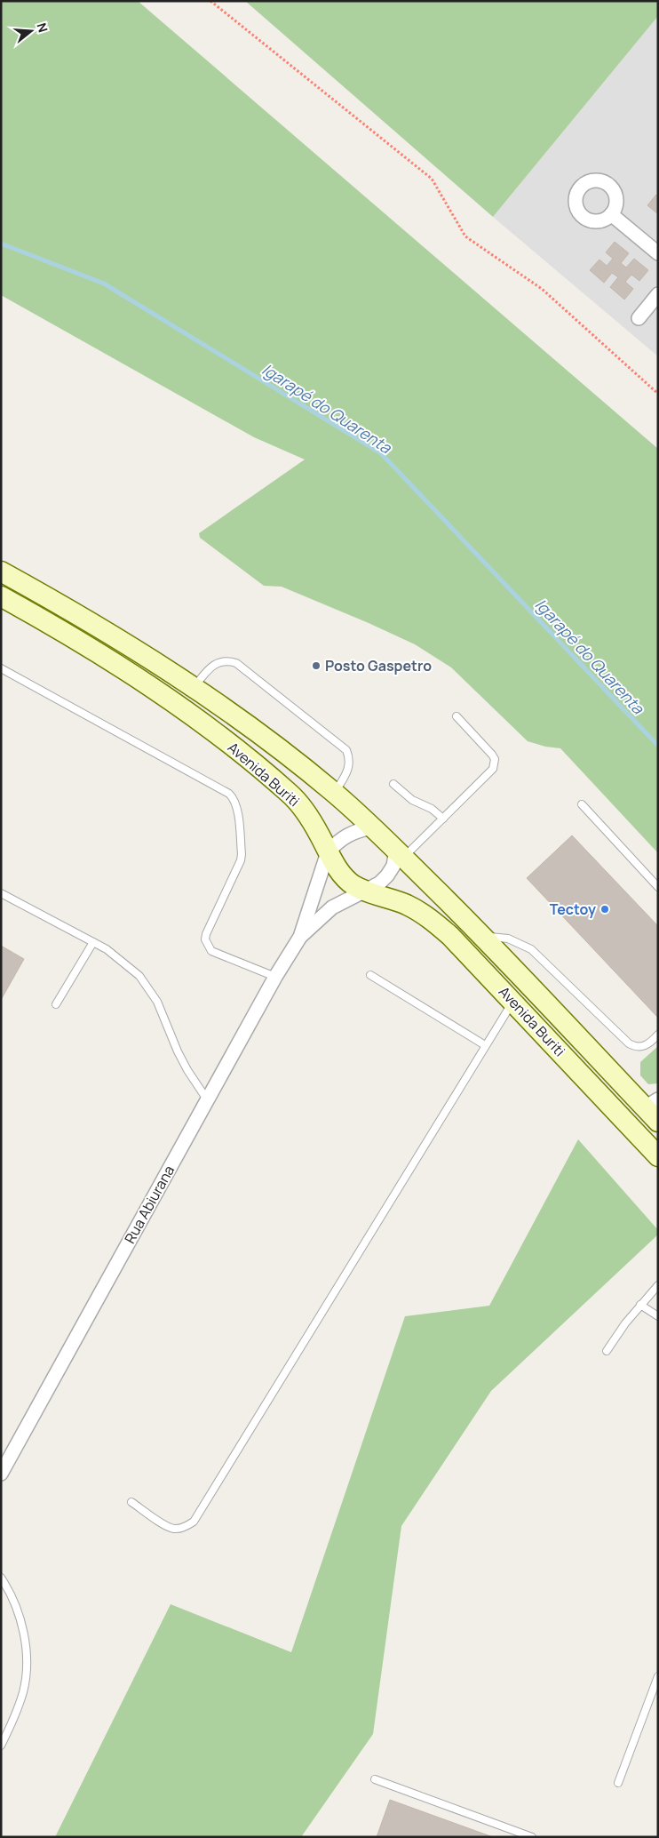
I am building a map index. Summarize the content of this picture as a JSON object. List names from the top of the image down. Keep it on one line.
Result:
{"streets":{"main road":["Avenida Buriti"],"street":["Rua Abiurana"]},"crossings":[["Avenida Buriti","Rua Abiurana"]],"water":["Igarapé do Quarenta"],"places":["Posto Gaspetro","Tectoy"],"north":"right"}
